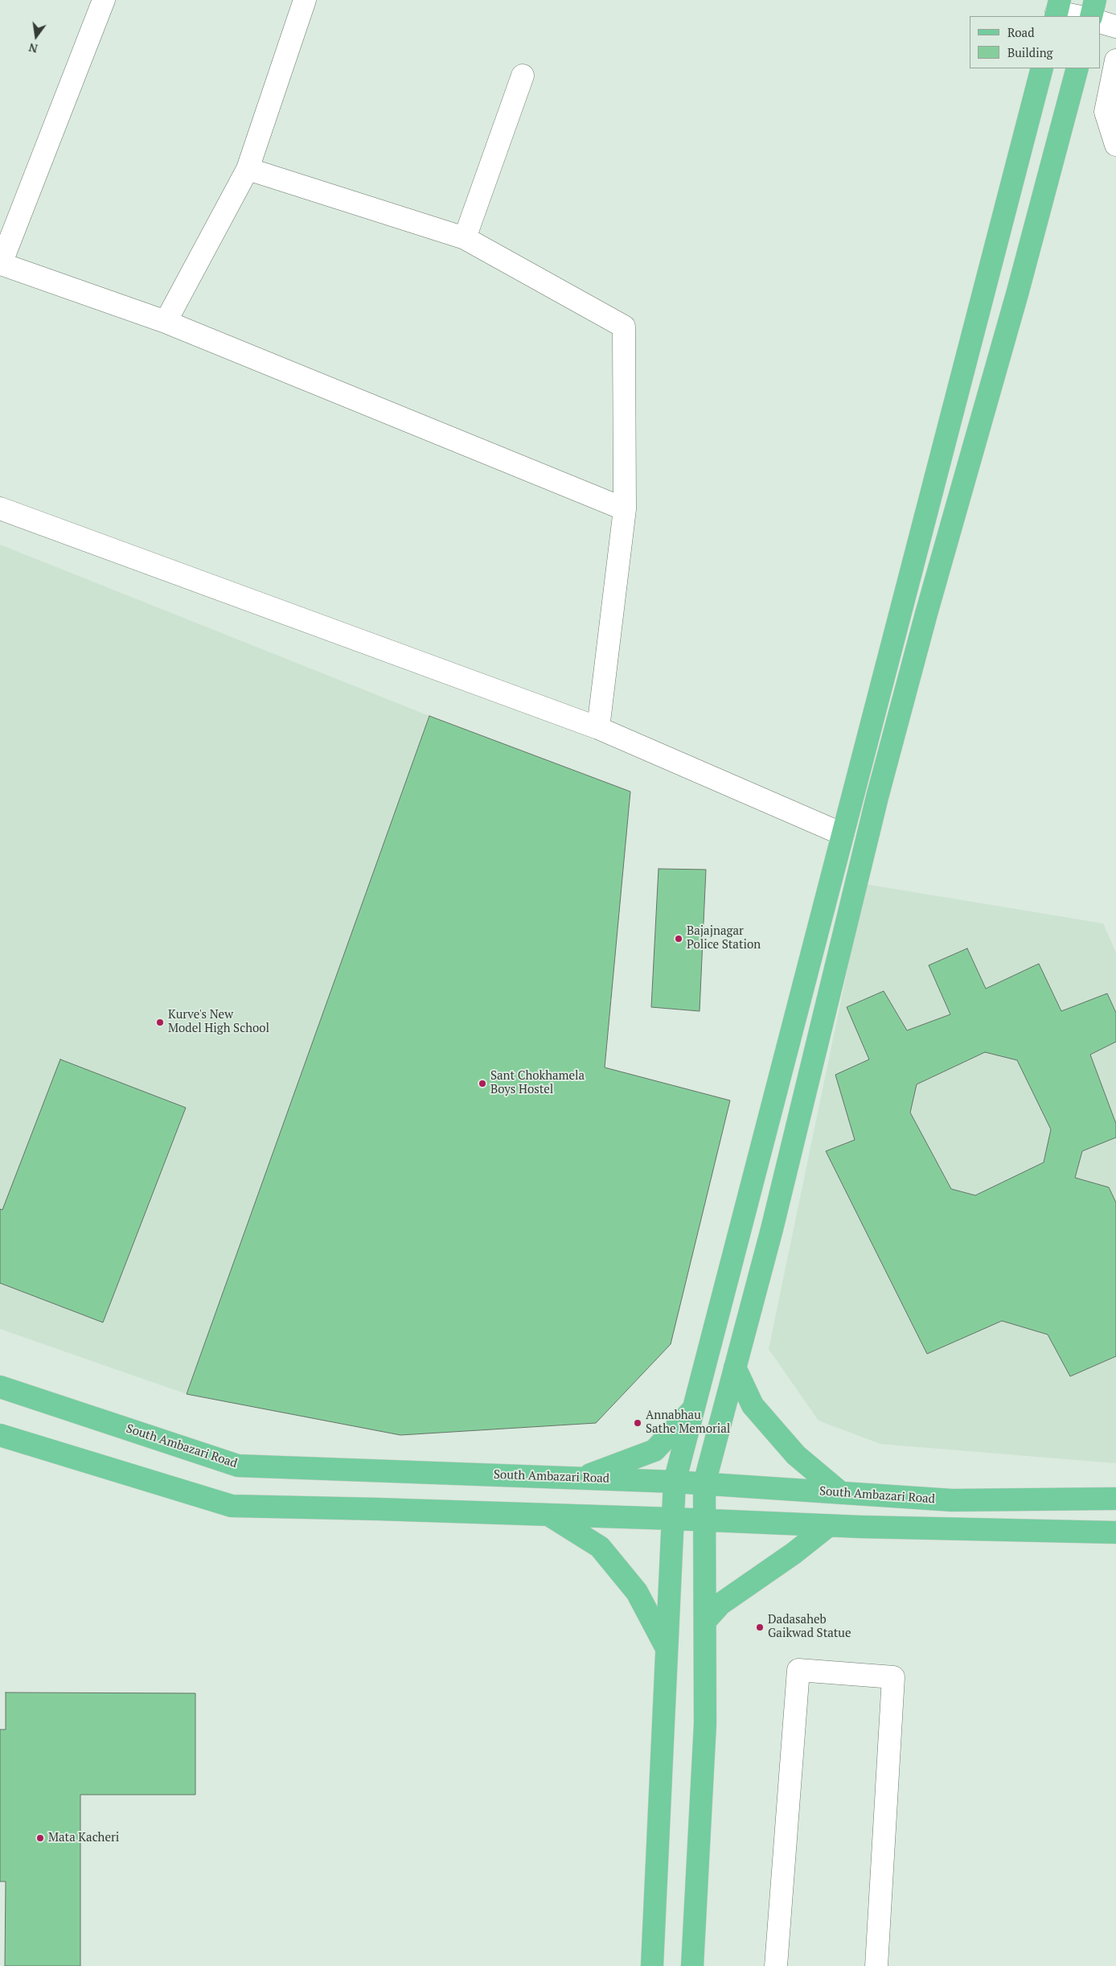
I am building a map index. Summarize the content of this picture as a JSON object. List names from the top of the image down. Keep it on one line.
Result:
{"streets":{"main road":["South Ambazari Road"]},"places":["Bajajnagar Police Station","Kurve's New Model High School","Sant Chokhamela Boys Hostel","Annabhau Sathe Memorial","Dadasaheb Gaikwad Statue","Mata Kacheri"],"legend":["Road","Building"],"north":"bottom"}
